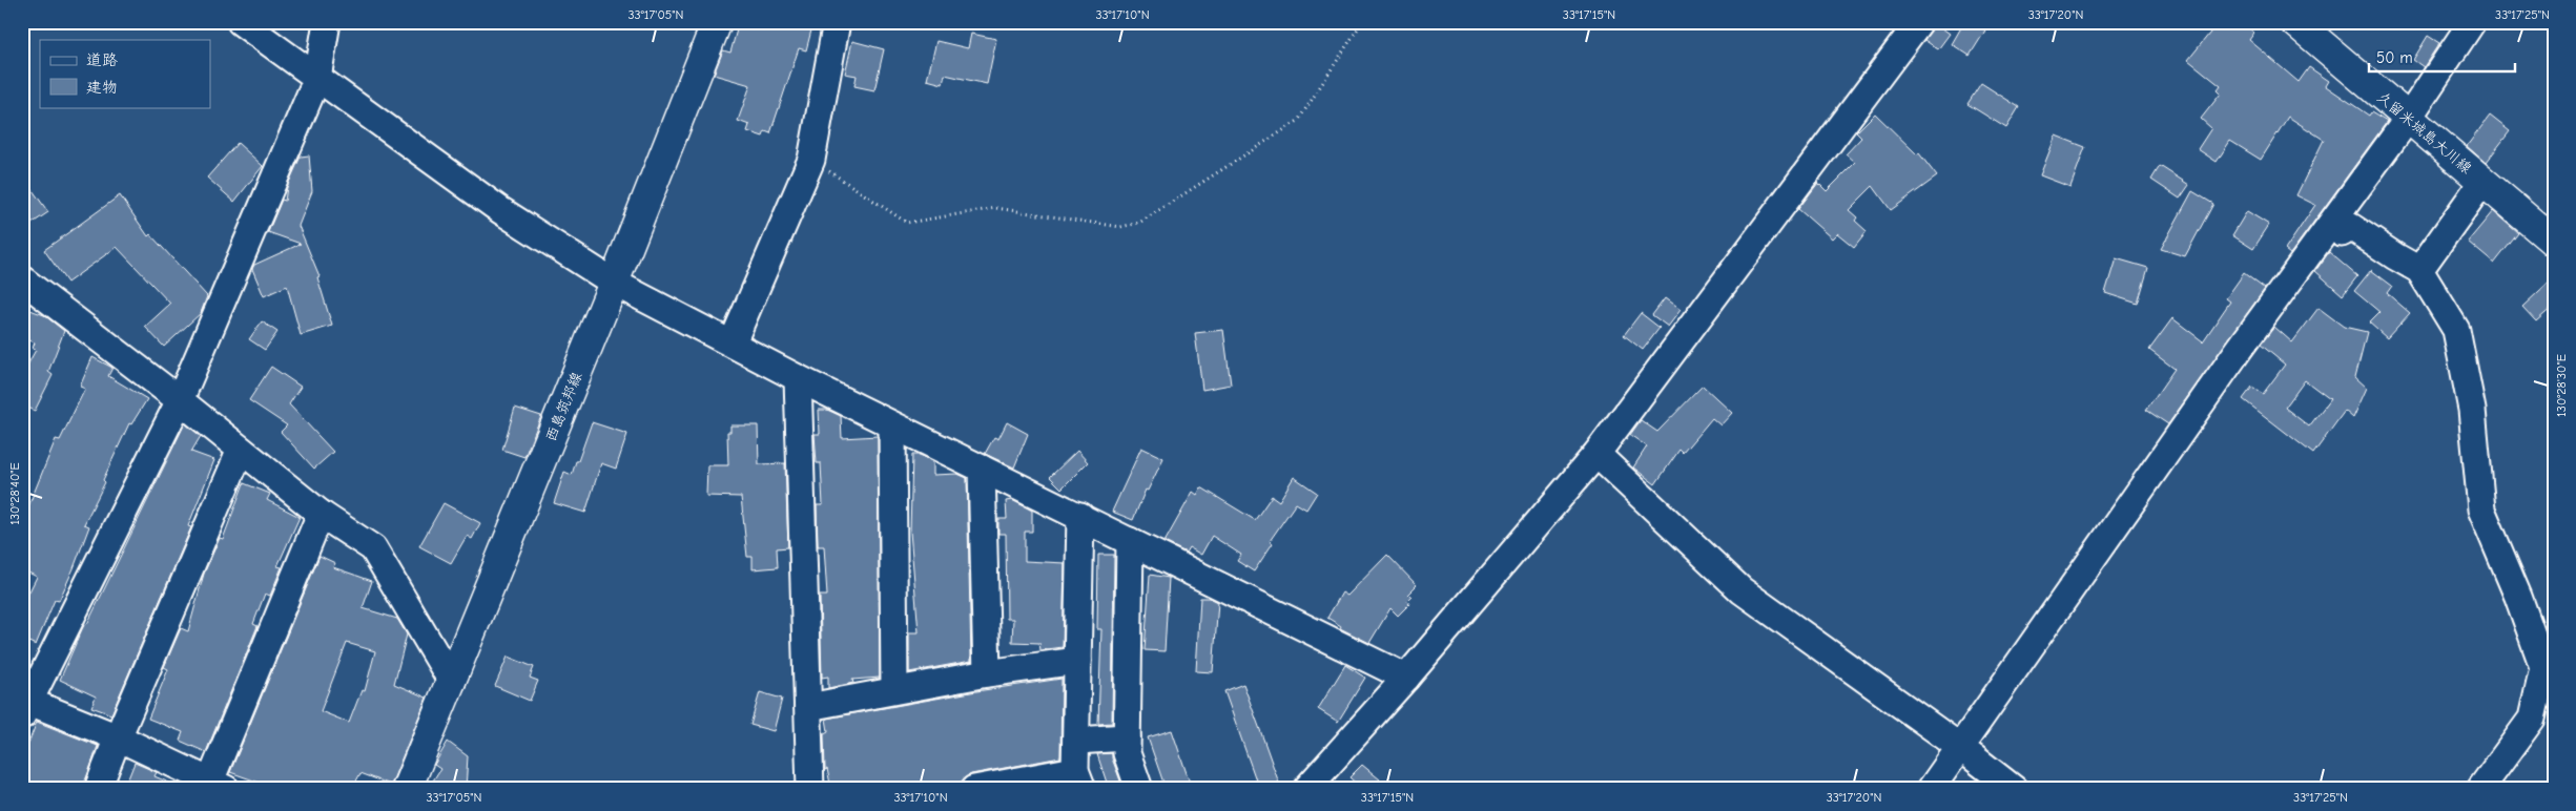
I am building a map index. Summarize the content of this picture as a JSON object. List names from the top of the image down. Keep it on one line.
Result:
{"streets":{"main road":["久留米城島大川線","西島筑邦線"]},"legend":["道路","建物"],"scale_bar":"50 m","coordinates":["33°17'05\"N","33°17'10\"N","33°17'15\"N","33°17'20\"N","33°17'25\"N","130°28'30\"E","130°28'40\"E"]}
